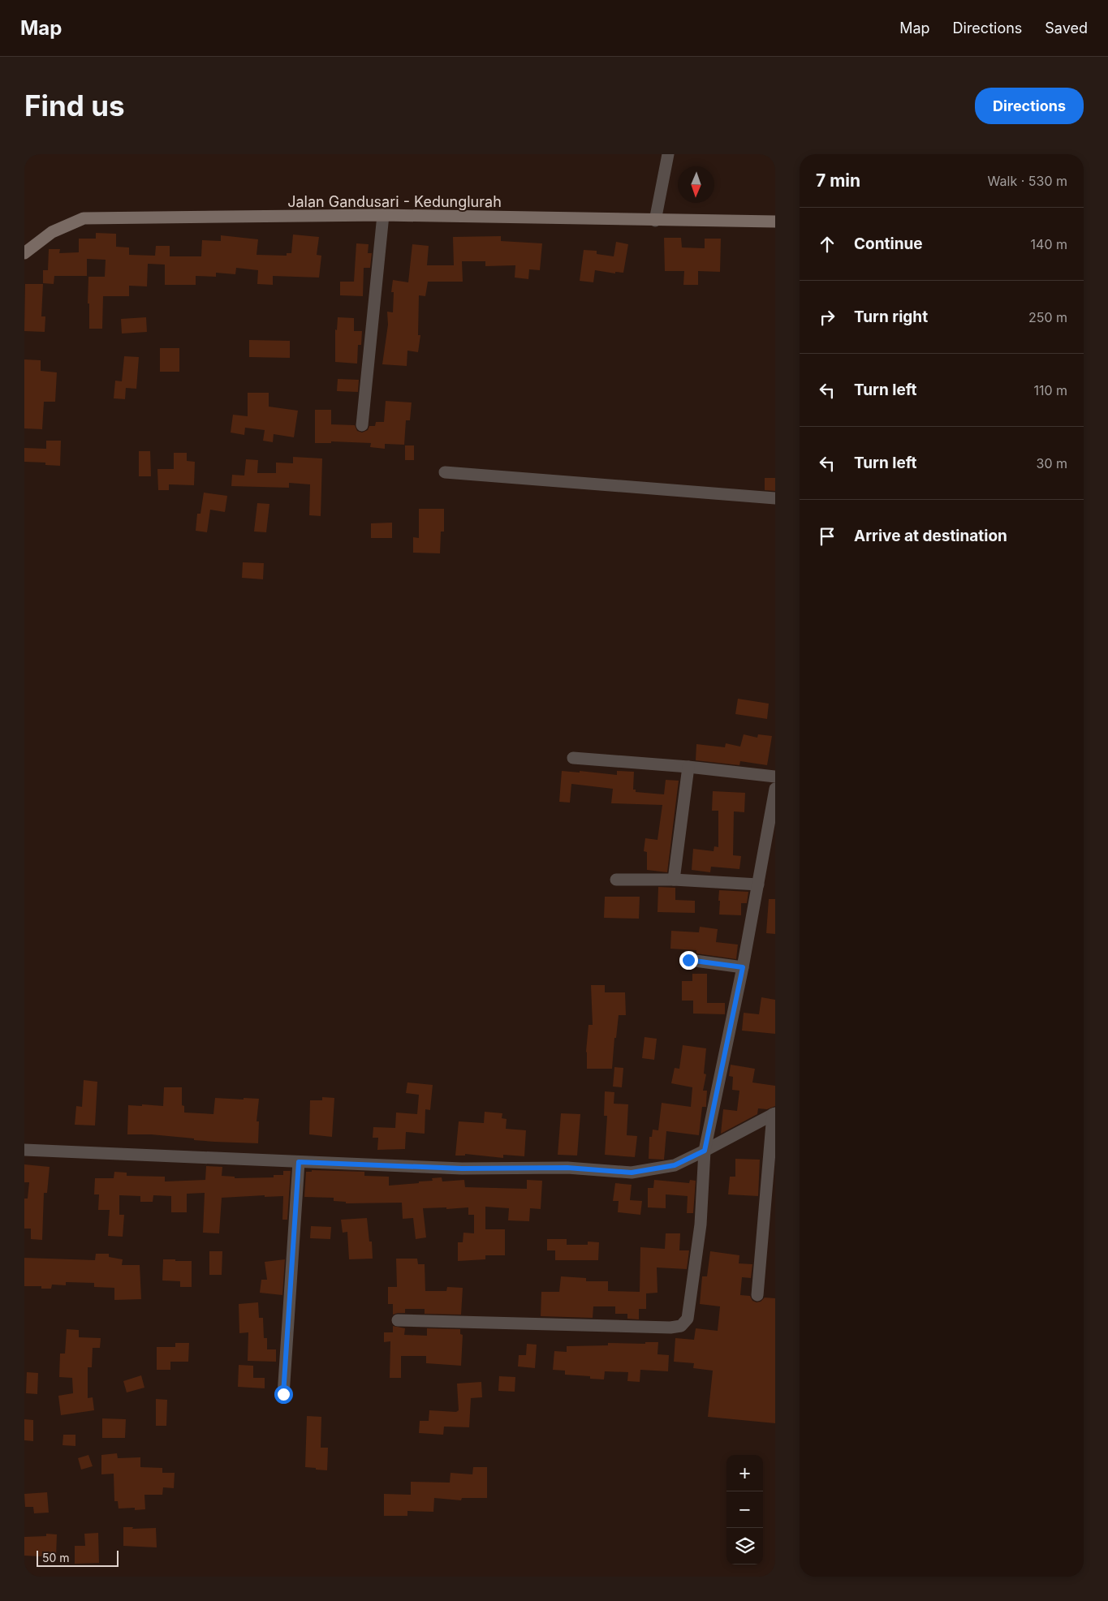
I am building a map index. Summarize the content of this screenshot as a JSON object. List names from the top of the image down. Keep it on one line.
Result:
{"streets":{"street":["Jalan Gandusari - Kedunglurah"]},"scale_bar":"50 m","north":"bottom","page":{"header":"Map","nav":["Map","Directions","Saved"],"buttons":"Directions","title":"Find us","heading":["7 min","Walk · 530 m"],"list":[["Continue","140 m"],["Turn right","250 m"],["Turn left","110 m"],["Turn left","30 m"],"Arrive at destination"],"map_buttons":["+","−"],"scale":"50 m"}}
